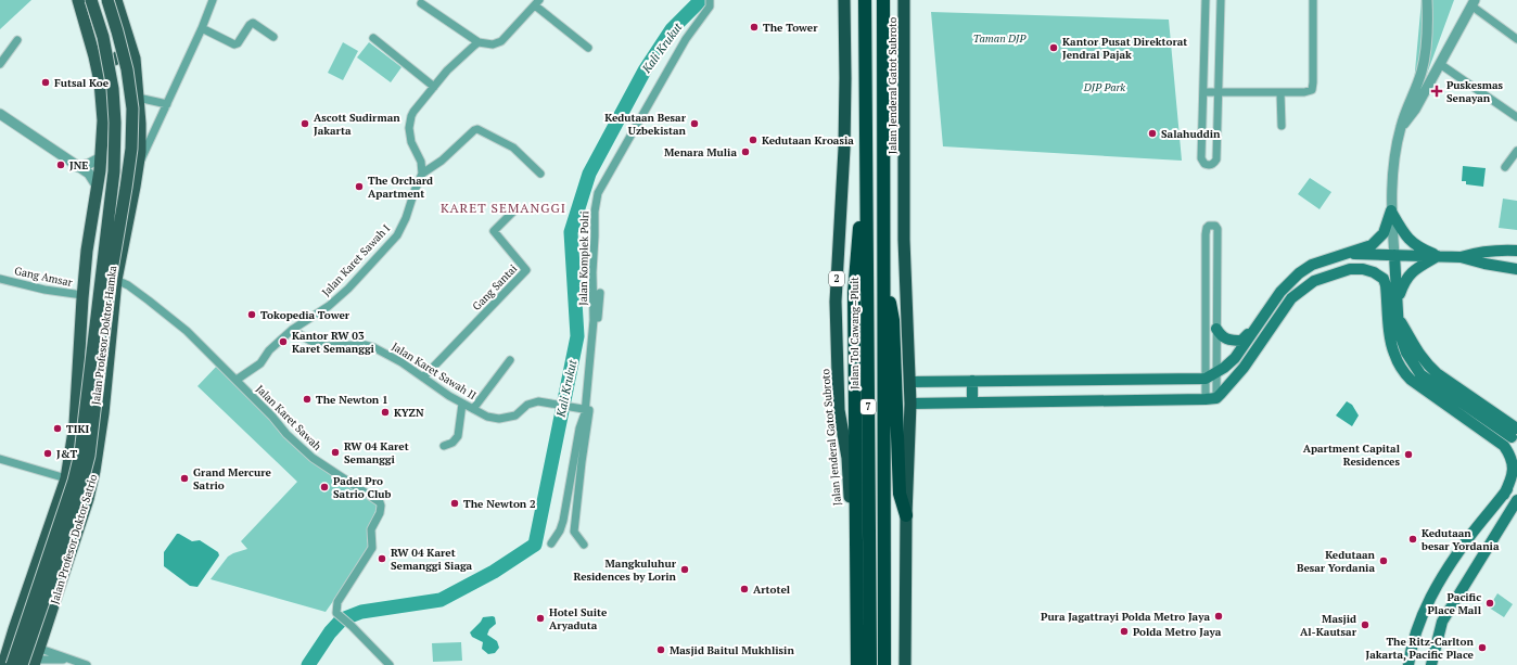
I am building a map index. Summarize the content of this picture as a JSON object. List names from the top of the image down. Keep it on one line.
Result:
{"streets":{"highway":["Jalan Jenderal Gatot Subroto","2","Jalan Tol Cawang–Pluit","7"],"main road":["Jalan Profesor Doktor Hamka","Jalan Profesor Doktor Satrio"],"street":["Jalan Komplek Polri","Jalan Karet Sawah I","Gang Amsar","Gang Santai","Jalan Karet Sawah II","Jalan Karet Sawah"]},"crossings":[["Jalan Komplek Polri","Jalan Karet Sawah II"],["Jalan Karet Sawah I","Jalan Karet Sawah II"],["Jalan Karet Sawah I","Jalan Karet Sawah"],["Gang Santai","Jalan Karet Sawah II"],["Jalan Karet Sawah","Jalan Profesor Doktor Satrio"]],"districts":["KARET SEMANGGI"],"water":["Kali Krukut"],"parks":["Taman DJP","DJP Park"],"places":{"other":["The Tower","Kantor Pusat Direktorat Jendral Pajak","Futsal Koe","Ascott Sudirman Jakarta","Kedutaan Besar Uzbekistan","Salahuddin","Kedutaan Kroasia","Menara Mulia","JNE","The Orchard Apartment","Tokopedia Tower","Kantor RW 03 Karet Semanggi","The Newton 1","KYZN","TIKI","RW 04 Karet Semanggi","J&T","Apartment Capital Residences","Grand Mercure Satrio","Padel Pro Satrio Club","The Newton 2","Kedutaan besar Yordania","RW 04 Karet Semanggi Siaga","Kedutaan Besar Yordania","Mangkuluhur Residences by Lorin","Artotel","Pacific Place Mall","Pura Jagattrayi Polda Metro Jaya","Hotel Suite Aryaduta","Masjid Al-Kautsar","Polda Metro Jaya","The Ritz-Carlton Jakarta, Pacific Place","Masjid Baitul Mukhlisin"],"health":["Puskesmas Senayan"]}}
